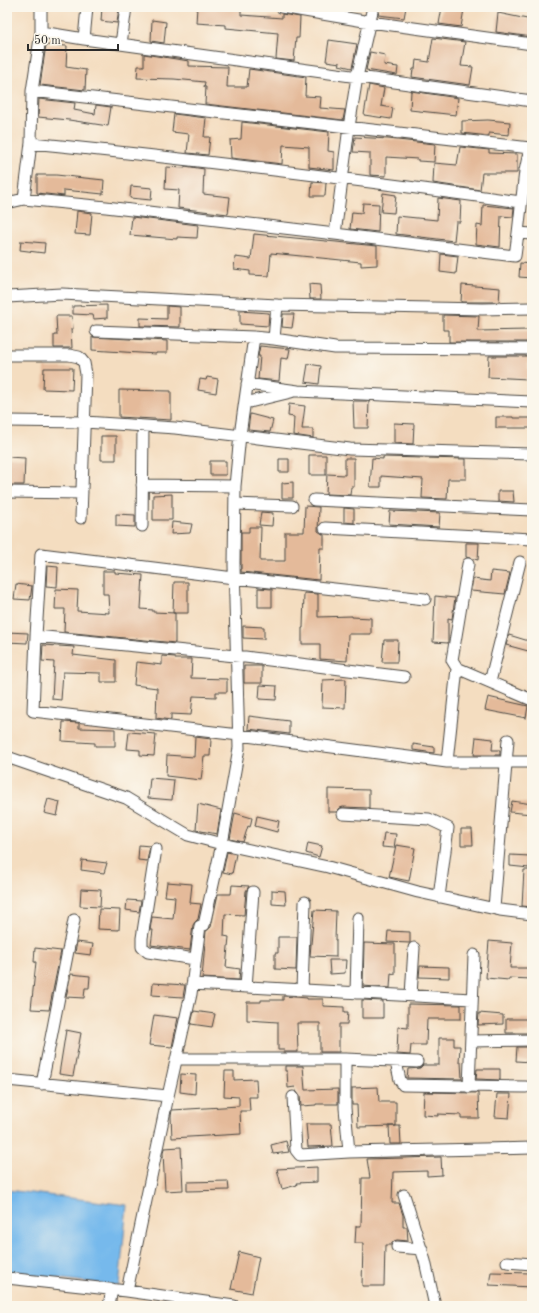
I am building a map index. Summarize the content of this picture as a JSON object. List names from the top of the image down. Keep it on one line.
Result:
{"scale_bar":"50 m"}
